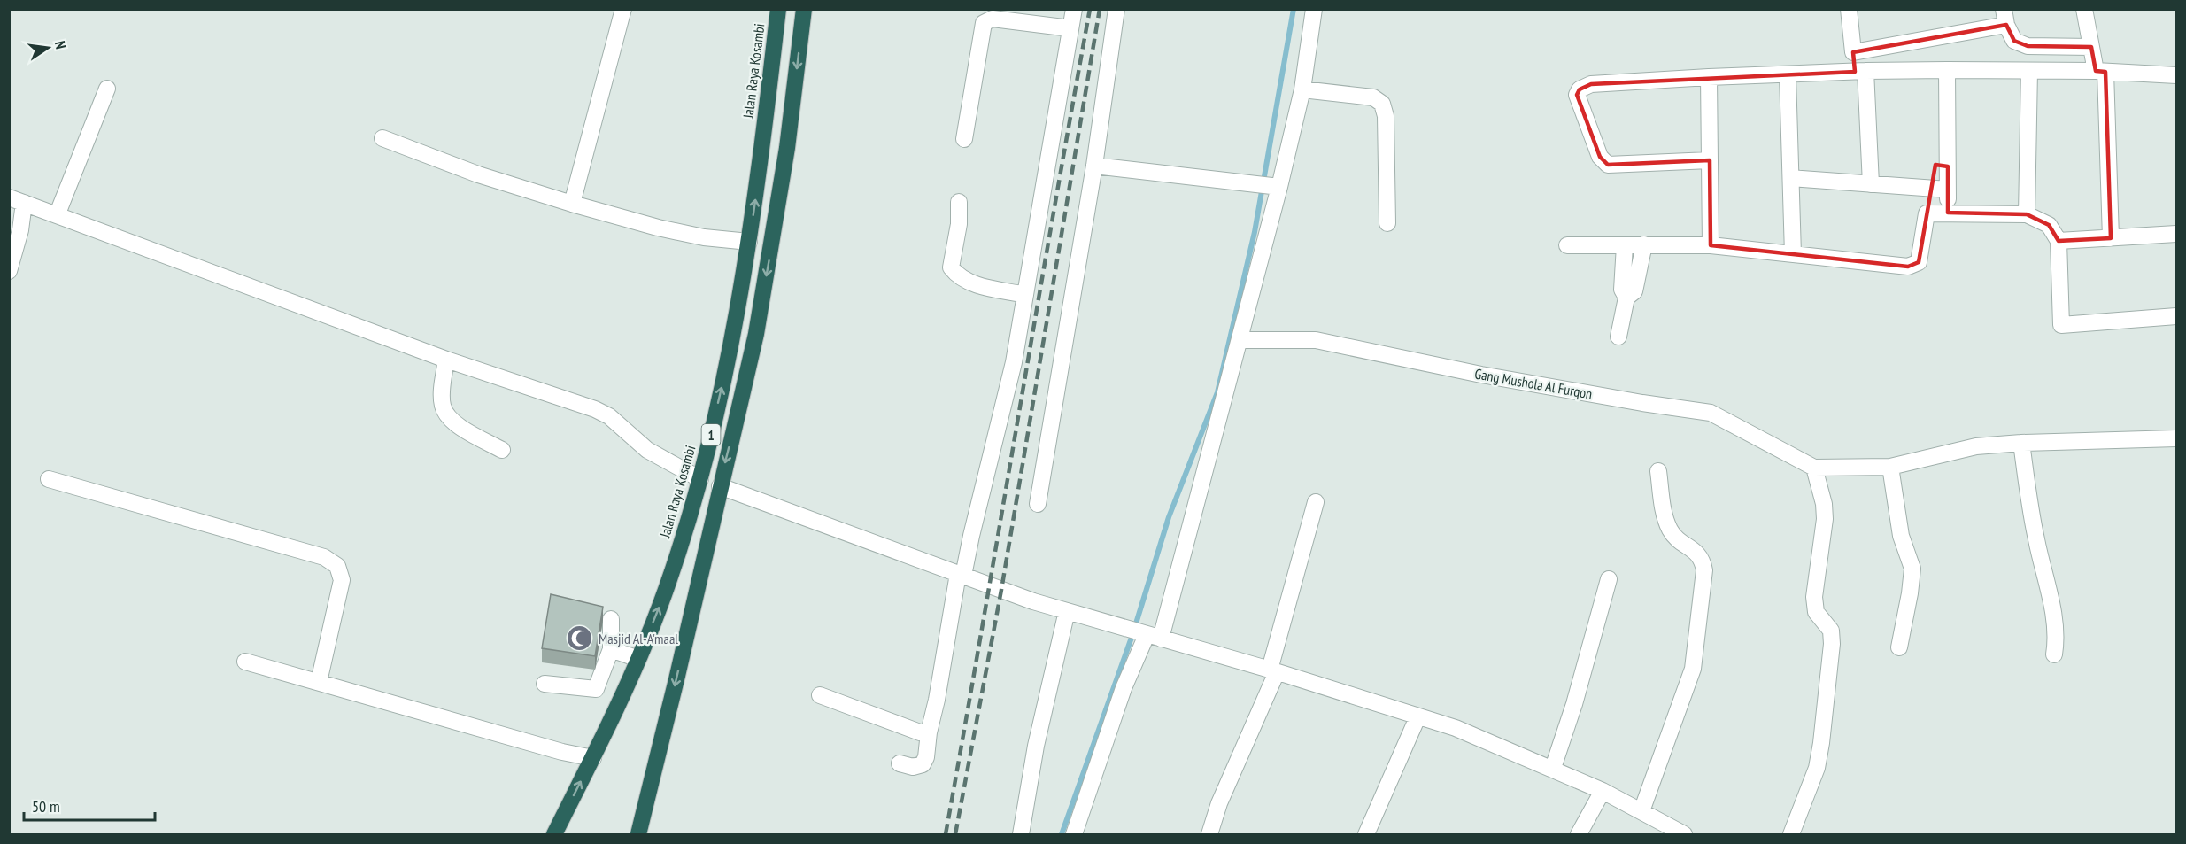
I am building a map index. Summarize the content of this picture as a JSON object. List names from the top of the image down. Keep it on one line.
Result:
{"streets":{"highway":["Jalan Raya Kosambi","1"],"street":["Gang Mushola Al Furqon"]},"places":{"mosque":["Masjid Al-A'maal"]},"scale_bar":"50 m","north":"right"}
